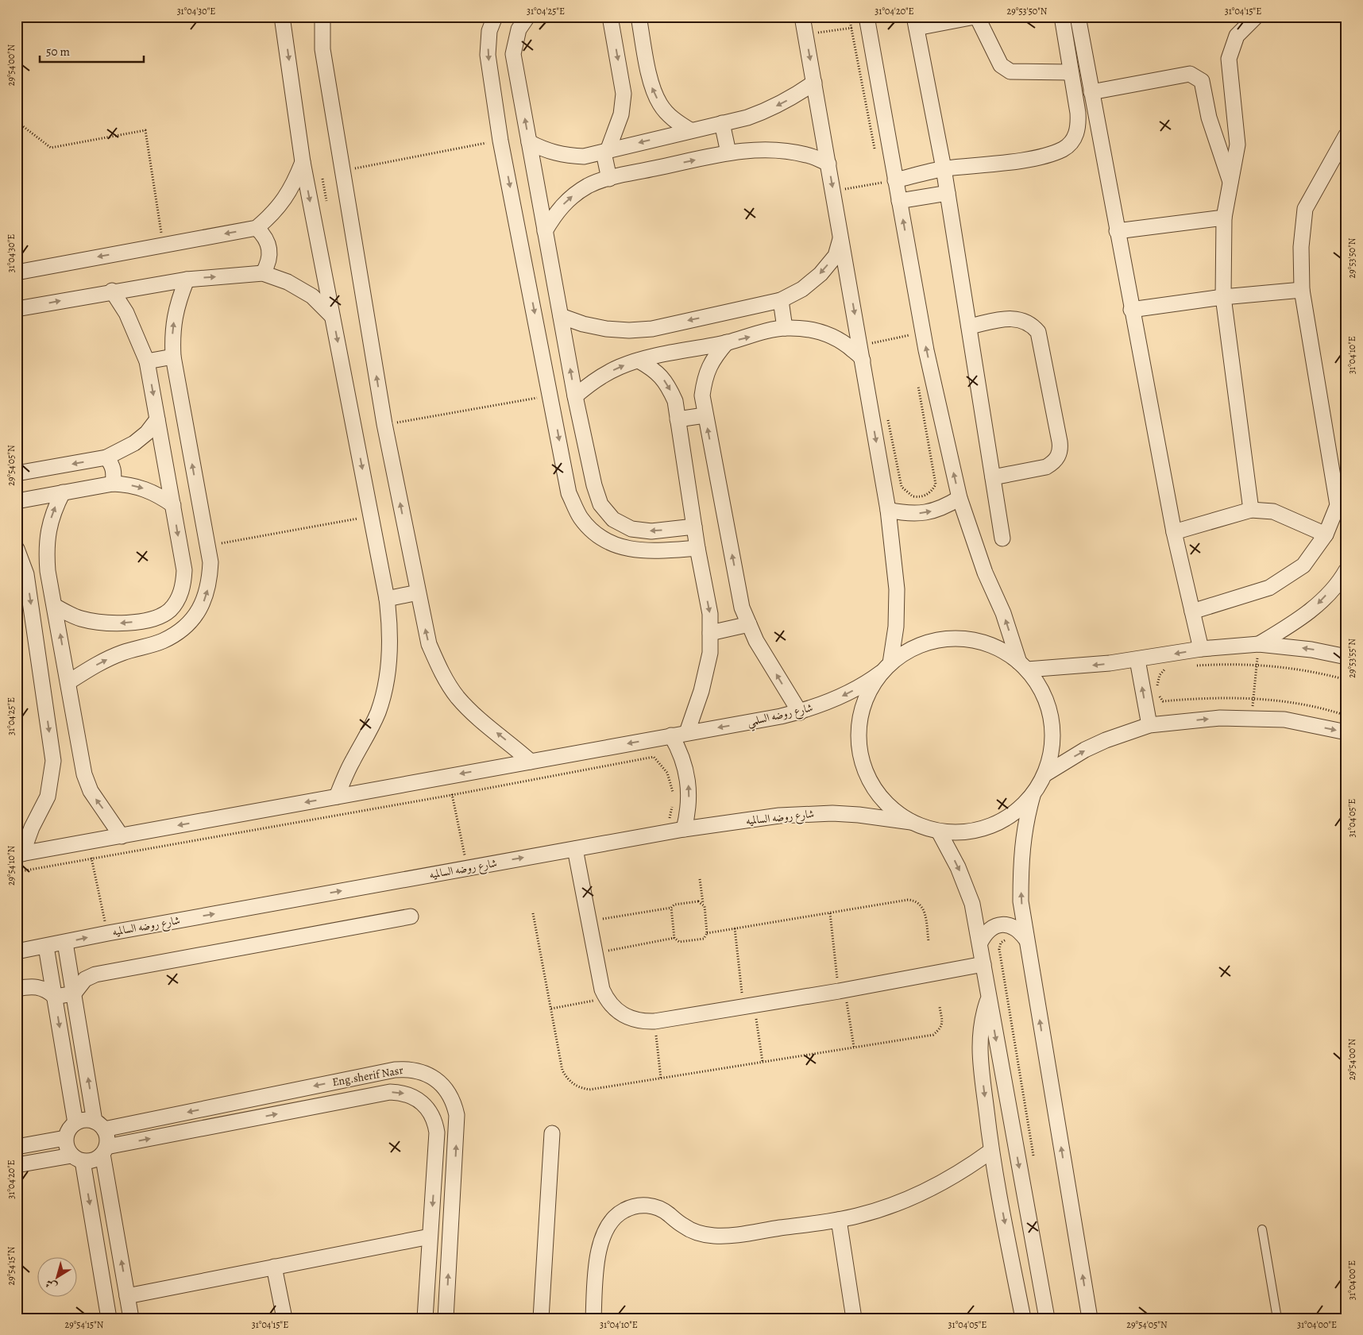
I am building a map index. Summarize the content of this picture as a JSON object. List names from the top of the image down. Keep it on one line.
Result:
{"streets":{"street":["شارع روضه السلمي","شارع روضه السالميه","Eng.sherif Nasr"]},"one_way":["شارع روضه السلمي"],"scale_bar":"50 m","north":"bottom left","coordinates":["31°04'30\"E","31°04'25\"E","31°04'20\"E","29°53'50\"N","31°04'15\"E","29°54'00\"N","31°04'10\"E","29°54'05\"N","29°53'55\"N","31°04'05\"E","29°54'10\"N","29°54'15\"N","31°04'00\"E"]}
